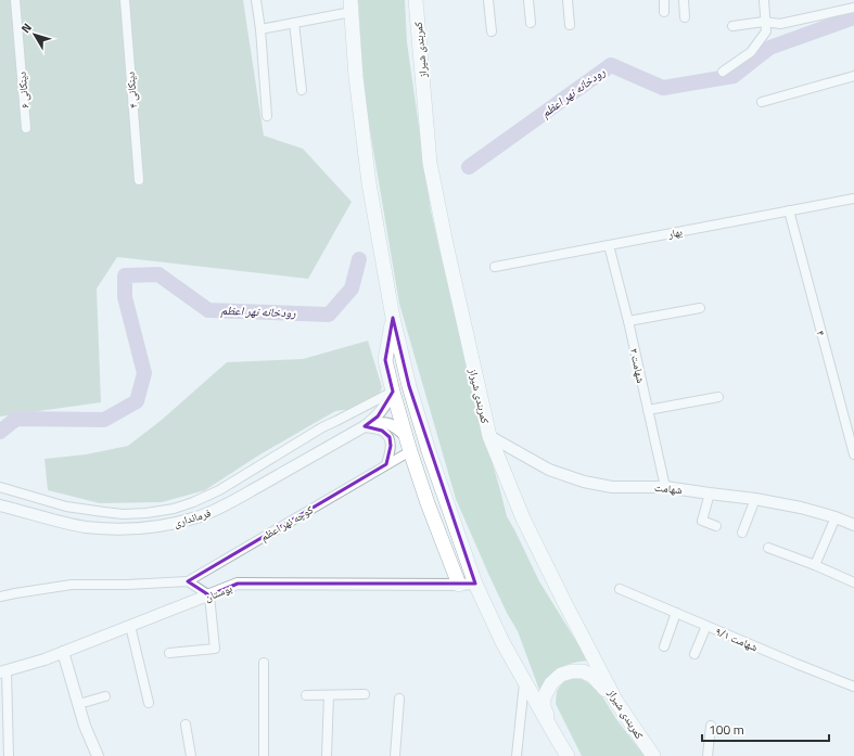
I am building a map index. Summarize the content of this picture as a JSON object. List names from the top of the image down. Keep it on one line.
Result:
{"streets":{"highway":["کمربندی شیراز"],"street":["۶ دینکانی","۴ دینکانی","بهار","۴","۲ شهامت","شهامت","فرمانداری","کوچه نهر اعظم","بوستان","۹/۱ شهامت"]},"crossings":[["کمربندی شیراز","شهامت"],["بهار","۴"],["بهار","۲ شهامت"],["۲ شهامت","شهامت"]],"water":["رودخانه نهر اعظم"],"scale_bar":"100 m","north":"top left"}
